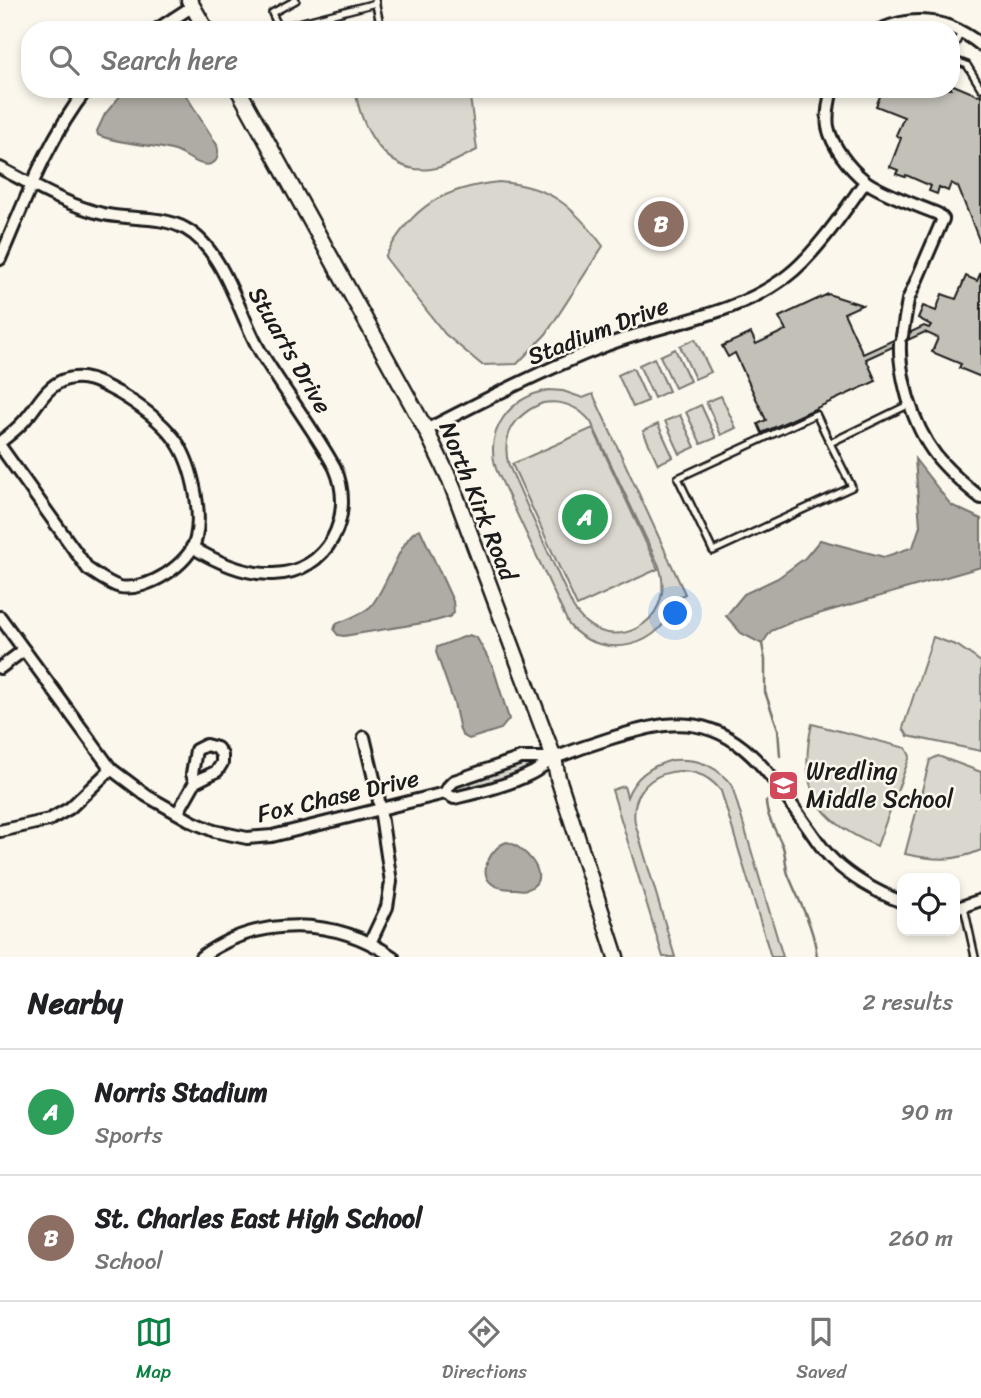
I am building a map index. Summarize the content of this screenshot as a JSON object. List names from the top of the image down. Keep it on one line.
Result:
{"streets":{"main road":["North Kirk Road"],"street":["Stadium Drive","Stuarts Drive","Fox Chase Drive"]},"crossings":[["Stadium Drive","North Kirk Road"],["North Kirk Road","Fox Chase Drive"]],"places":{"school or university":["Wredling Middle School"]},"page":{"search":"Search here","pins":["B","A"],"heading":["Nearby","2 results"],"list":[{"mark":"A","name":"Norris Stadium","note":"Sports","value":"90 m"},{"mark":"B","name":"St. Charles East High School","note":"School","value":"260 m"}],"nav":["Map","Directions","Saved"]}}
